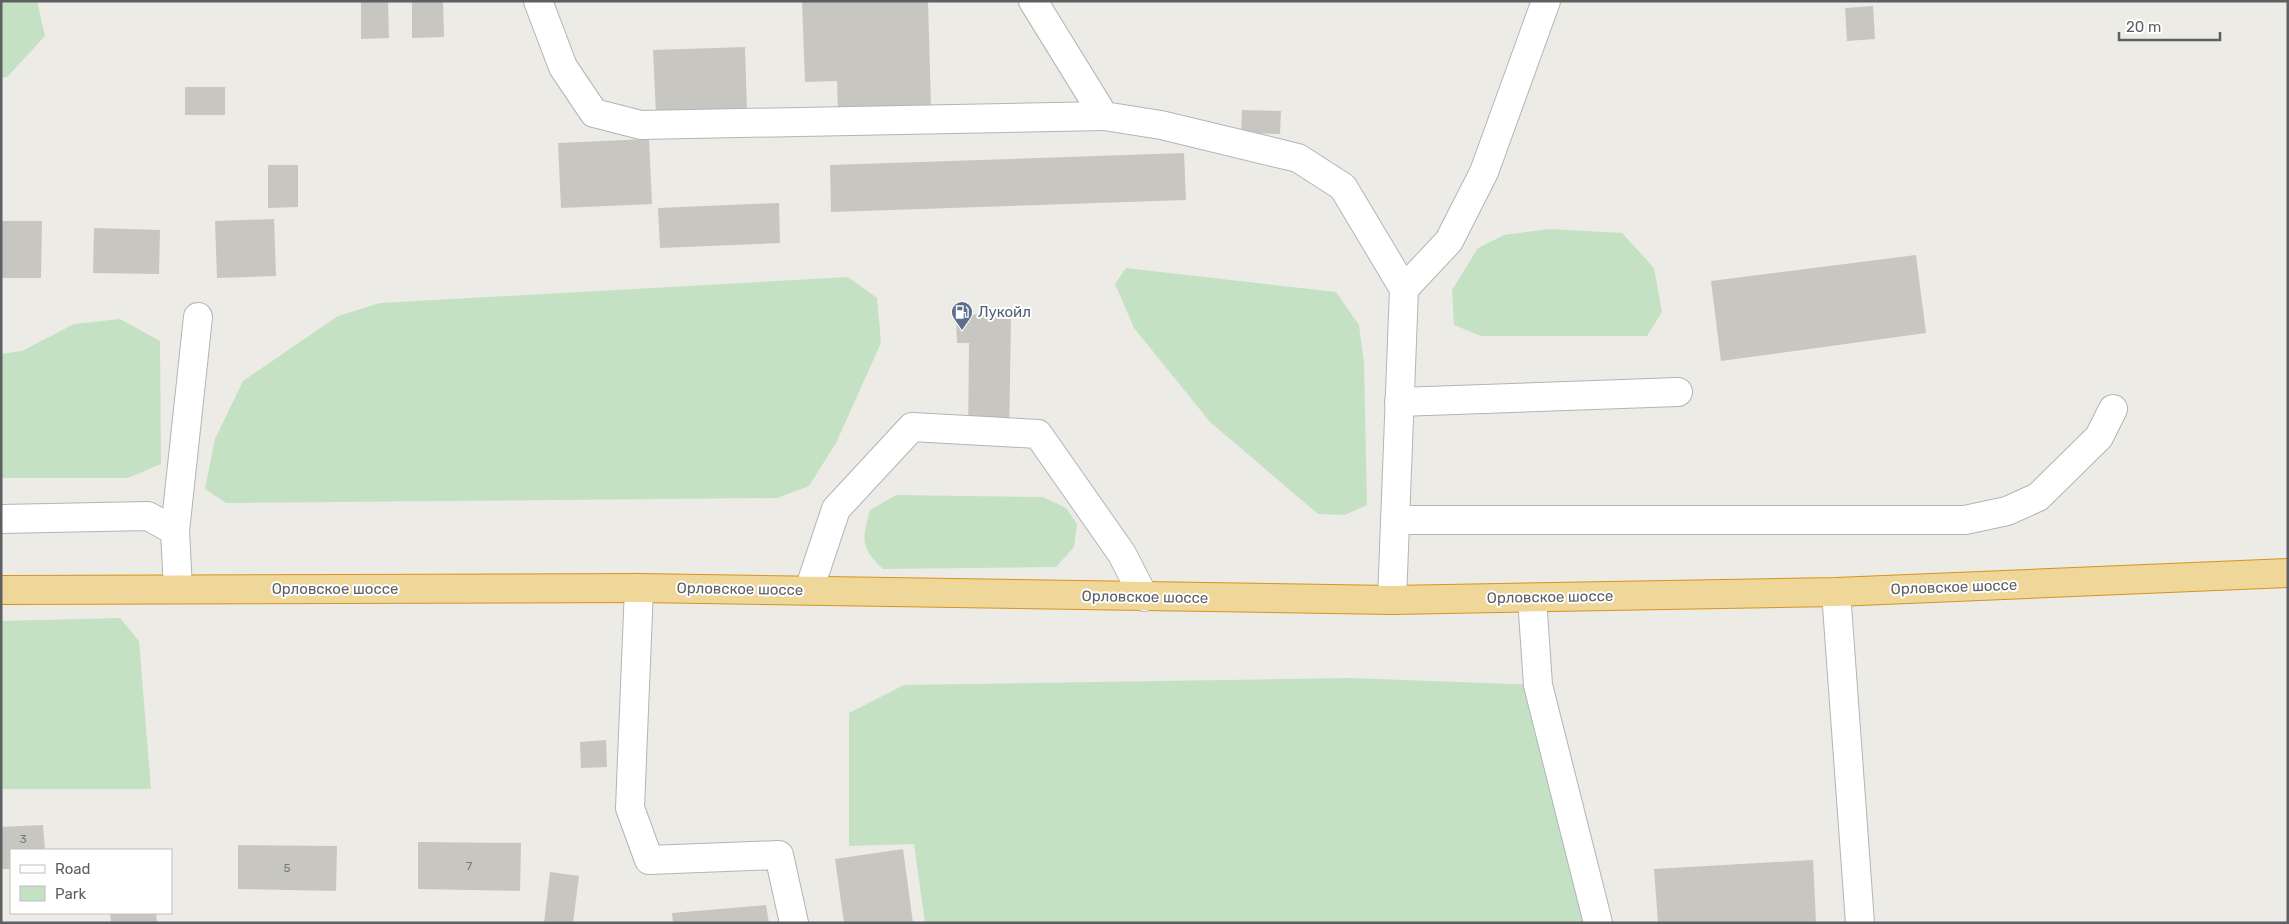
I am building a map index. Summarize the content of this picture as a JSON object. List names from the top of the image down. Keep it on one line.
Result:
{"streets":{"highway":["Орловское шоссе"]},"places":{"fuel station":["Лукойл"]},"house_numbers":["3","7","5"],"legend":["Road","Park"],"scale_bar":"20 m"}
